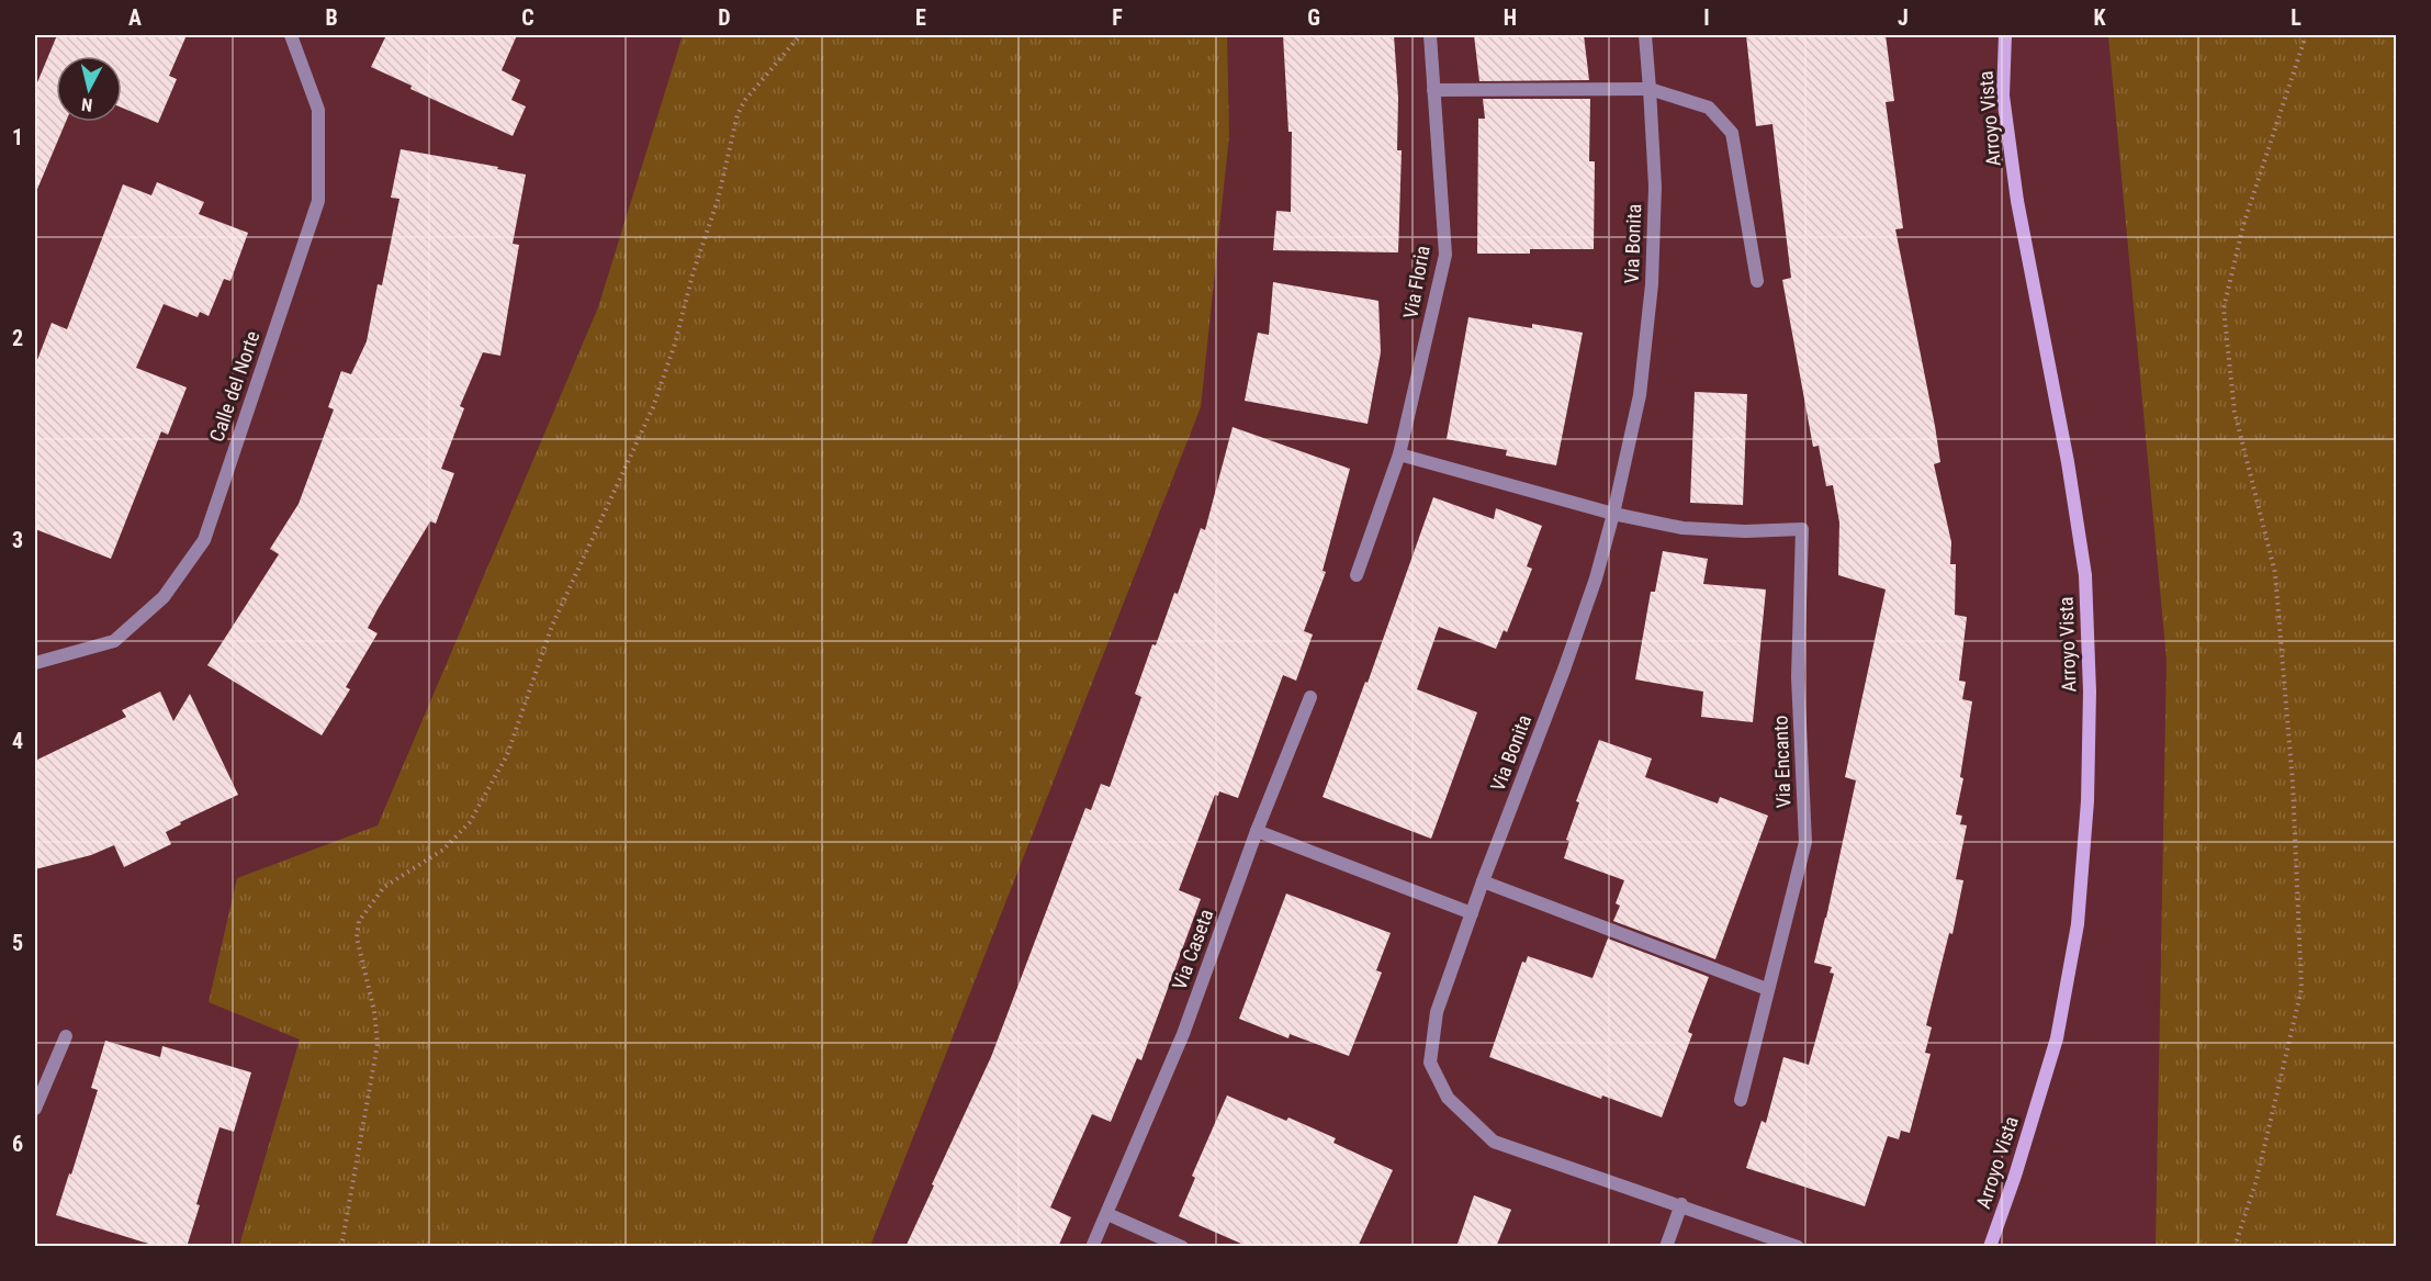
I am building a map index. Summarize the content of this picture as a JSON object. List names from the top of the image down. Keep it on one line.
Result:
{"streets":{"street":["Arroyo Vista","Via Bonita","Via Floria","Calle del Norte","Via Encanto","Via Caseta"]},"crossings":[["Via Bonita","Via Encanto"]],"north":"bottom","grid":{"columns":["A","B","C","D","E","F","G","H","I","J","K","L"],"rows":["1","2","3","4","5","6"]}}
